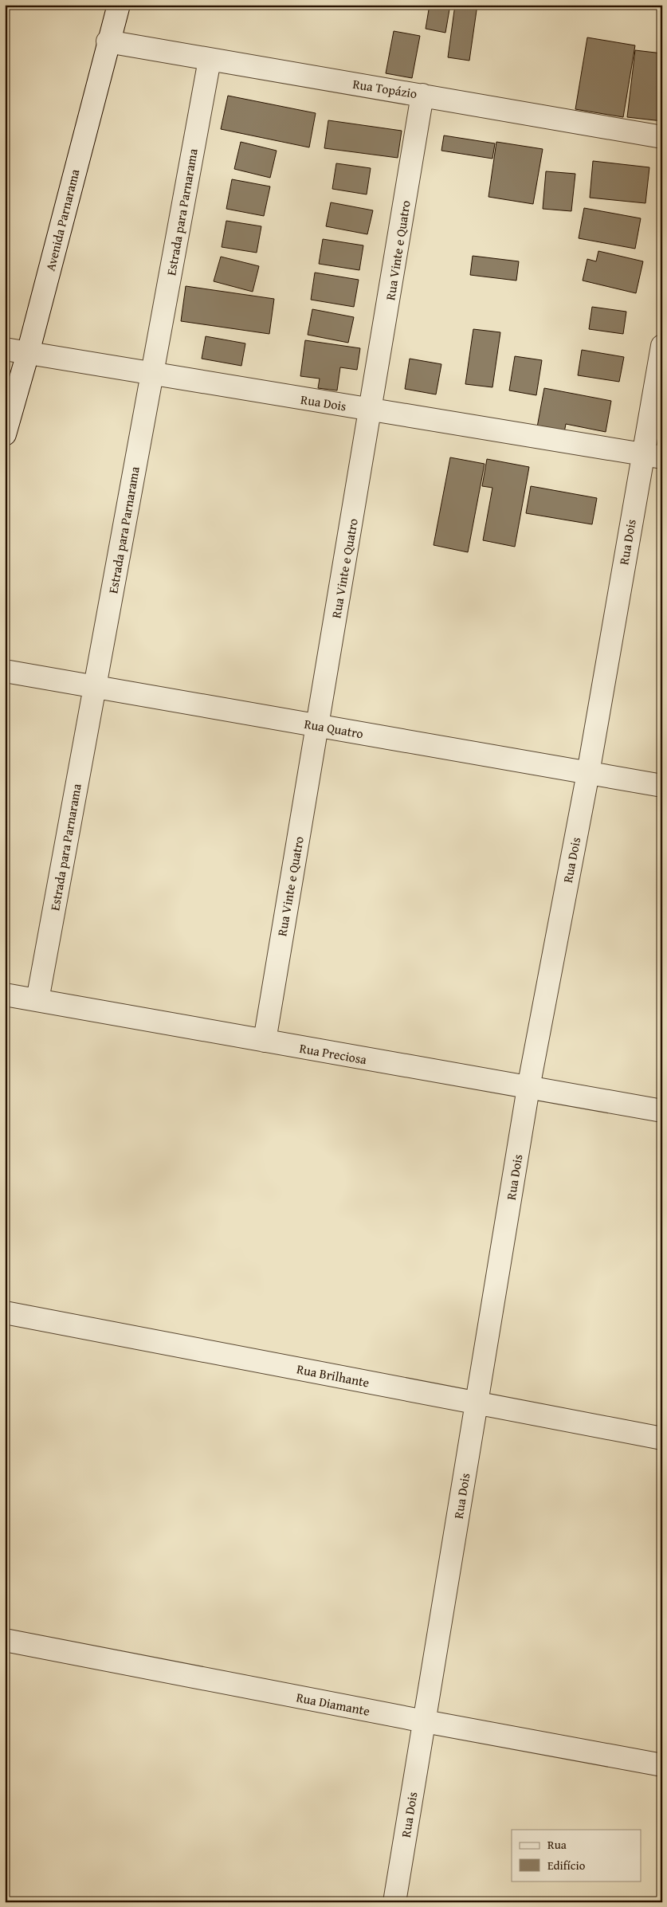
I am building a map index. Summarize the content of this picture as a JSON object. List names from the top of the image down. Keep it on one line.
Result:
{"streets":{"street":["Rua Topázio","Estrada para Parnarama","Avenida Parnarama","Rua Vinte e Quatro","Rua Dois","Rua Quatro","Rua Preciosa","Rua Brilhante","Rua Diamante"]},"crossings":[["Rua Topázio","Estrada para Parnarama"],["Rua Topázio","Avenida Parnarama"],["Rua Topázio","Rua Vinte e Quatro"],["Estrada para Parnarama","Rua Dois"],["Estrada para Parnarama","Rua Quatro"],["Estrada para Parnarama","Rua Preciosa"],["Avenida Parnarama","Rua Dois"],["Rua Vinte e Quatro","Rua Dois"],["Rua Vinte e Quatro","Rua Quatro"],["Rua Vinte e Quatro","Rua Preciosa"],["Rua Dois","Rua Quatro"],["Rua Dois","Rua Preciosa"],["Rua Dois","Rua Brilhante"],["Rua Dois","Rua Diamante"]],"legend":["Rua","Edifício"]}
